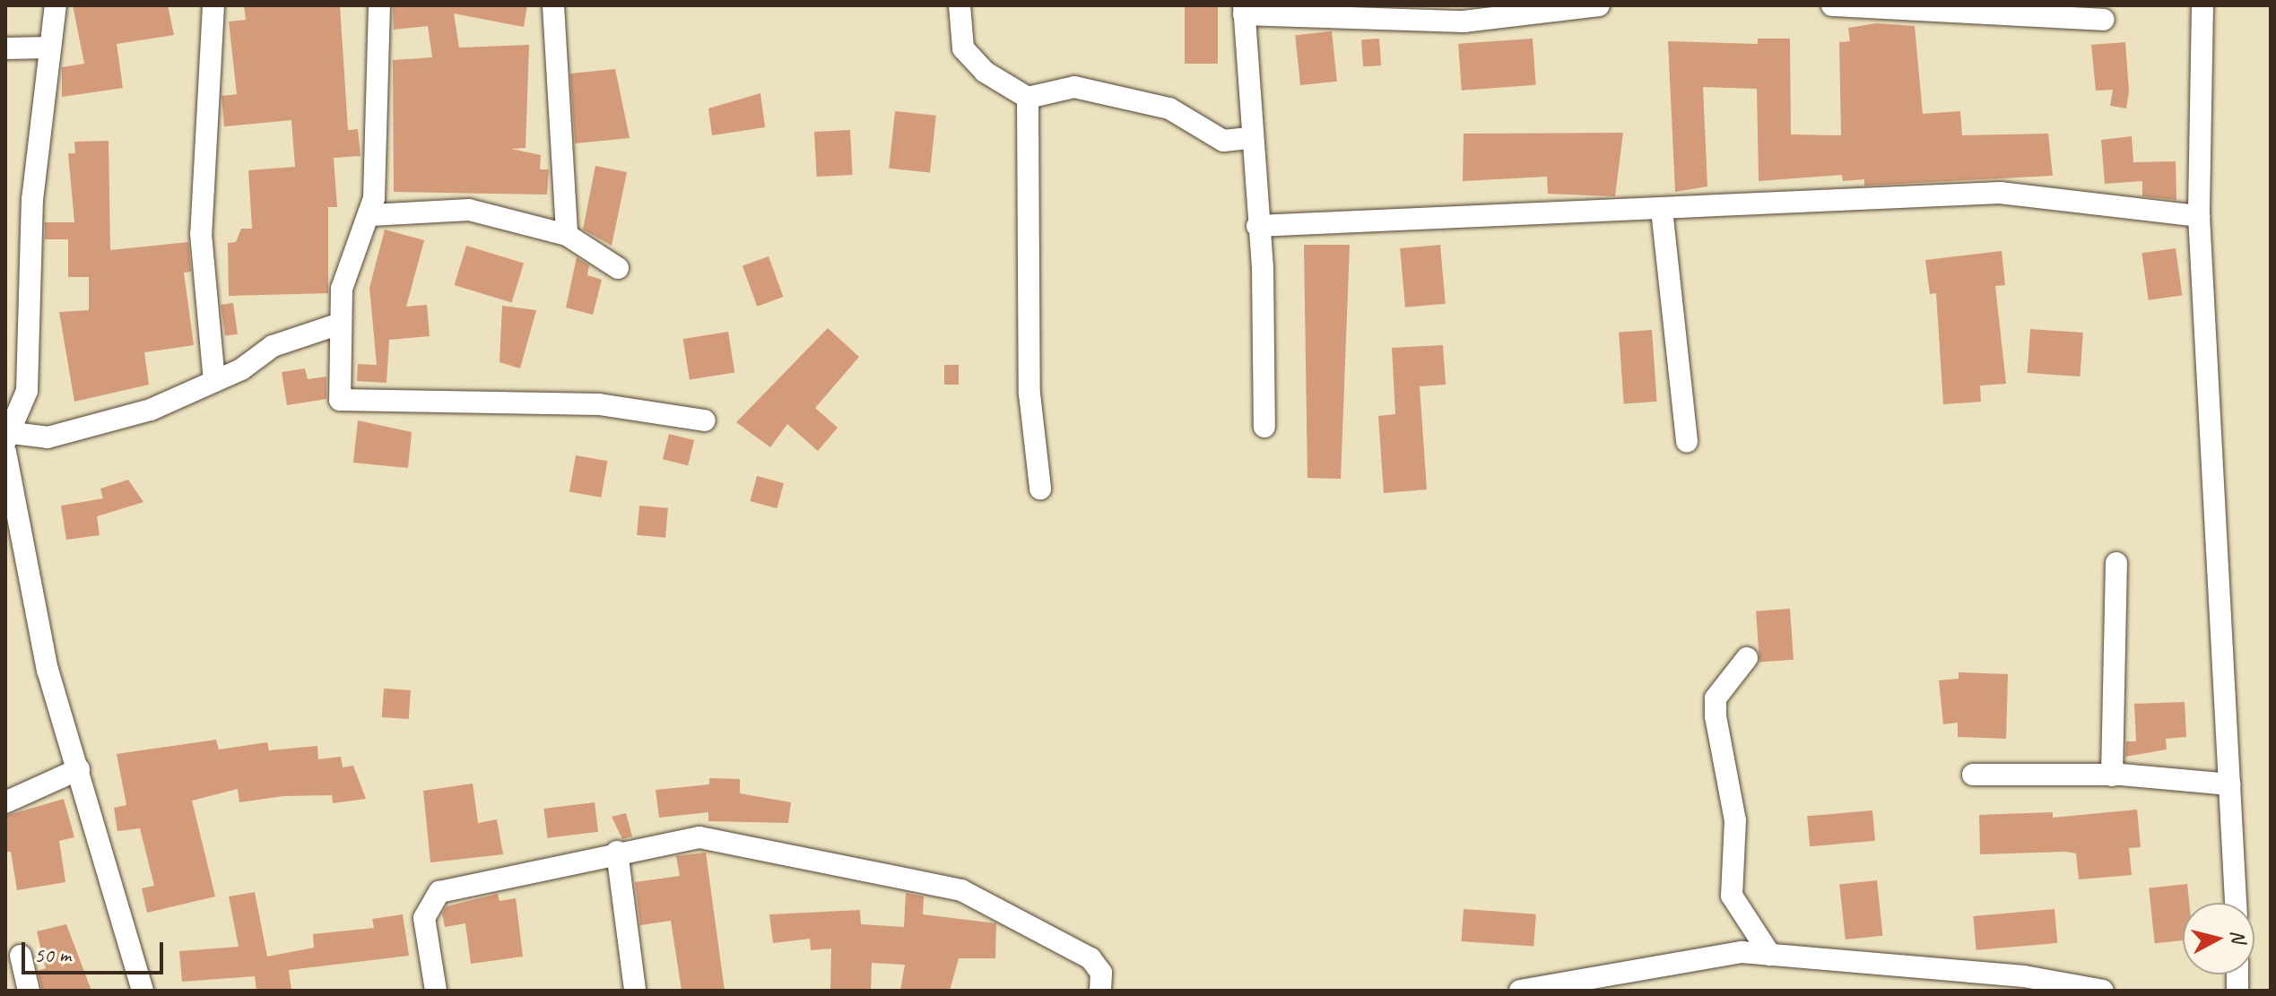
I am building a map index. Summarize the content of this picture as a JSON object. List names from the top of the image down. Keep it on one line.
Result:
{"scale_bar":"50 m","north":"right"}
